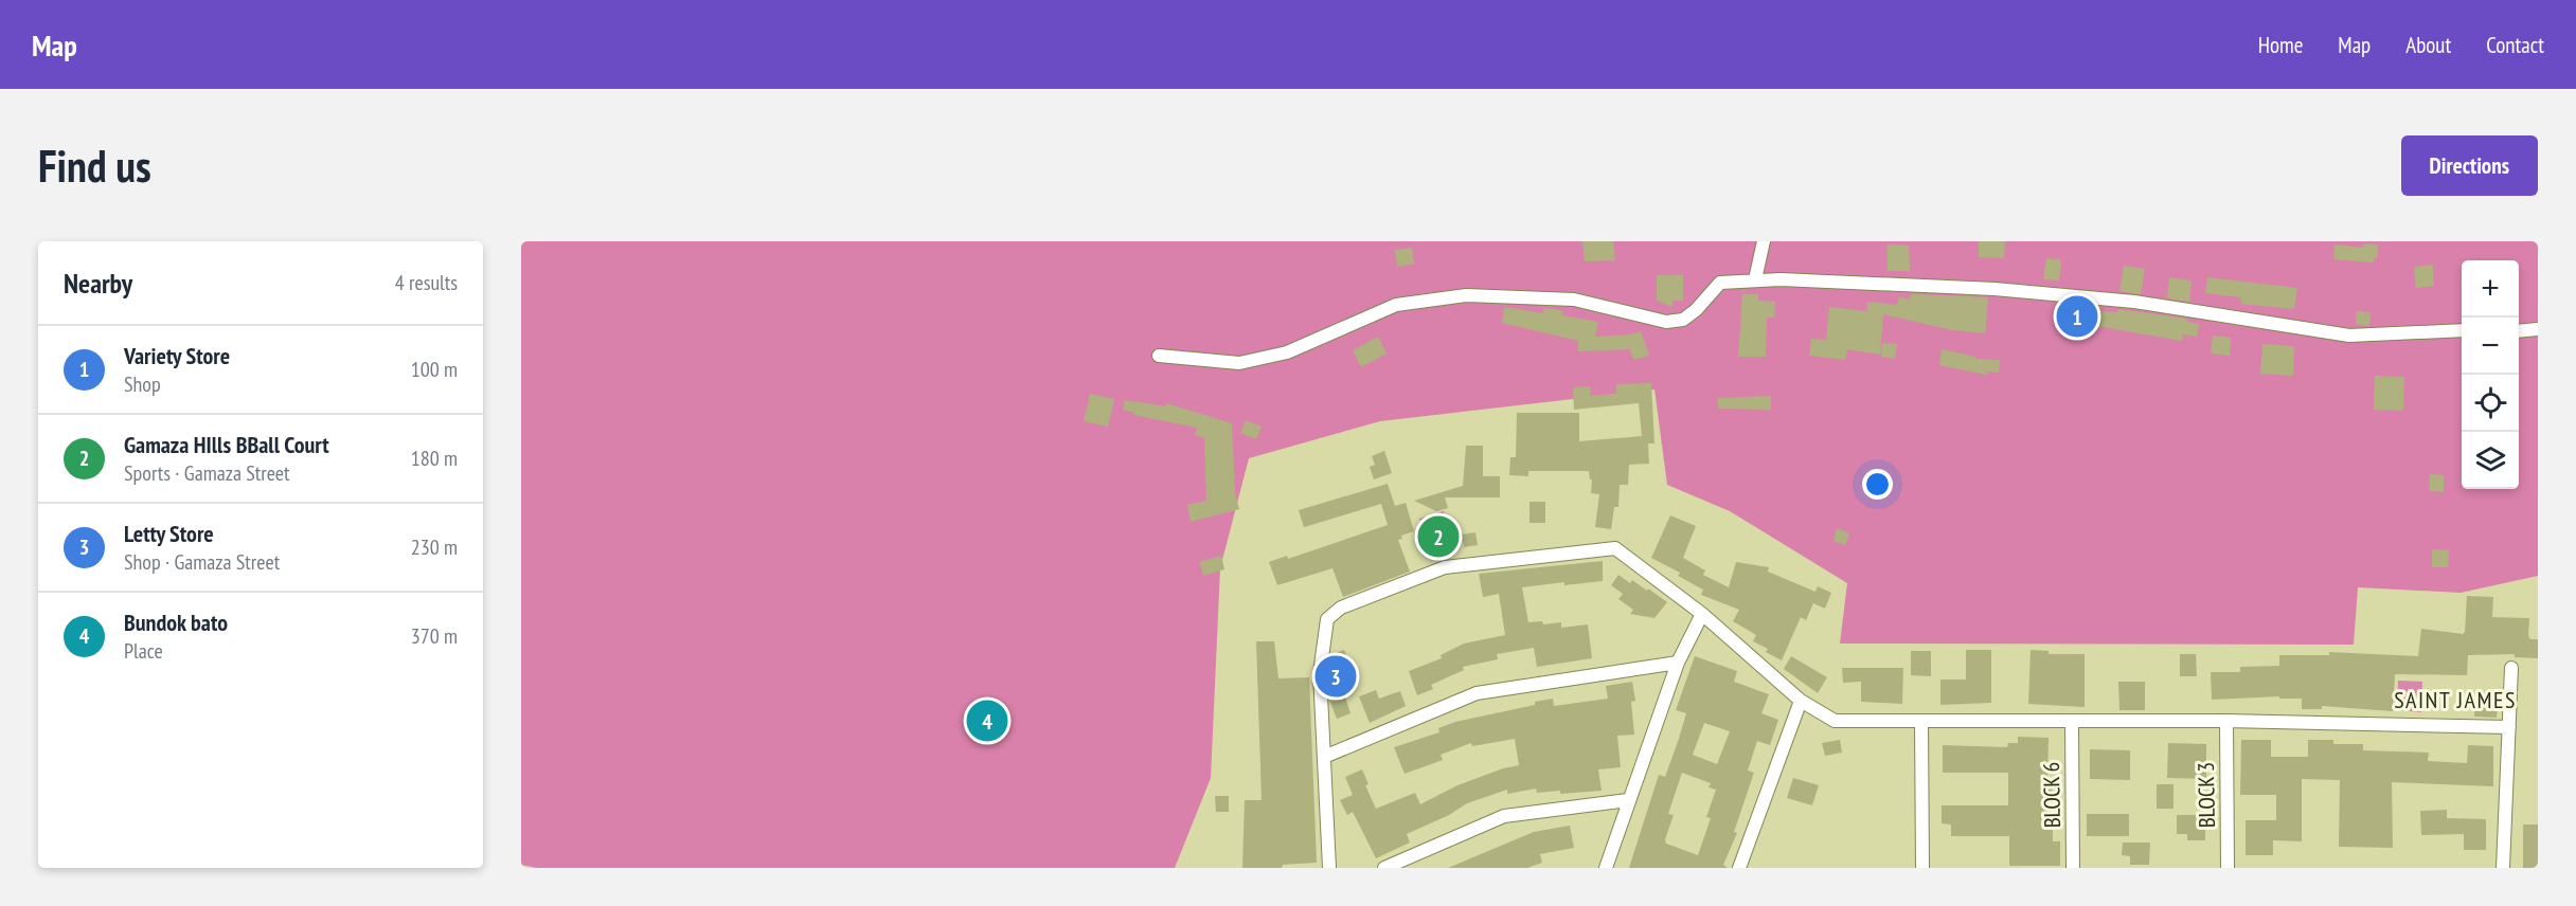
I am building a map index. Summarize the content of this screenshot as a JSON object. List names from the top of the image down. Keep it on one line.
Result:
{"streets":{"street":["BLOCK 6","BLOCK 3"]},"districts":["SAINT JAMES"],"page":{"header":"Map","nav":["Home","Map","About","Contact"],"buttons":"Directions","title":"Find us","heading":["Nearby","4 results"],"map_buttons":["+","−"],"pins":["1","2","3","4"],"list":[{"mark":"1","name":"Variety Store","note":"Shop","value":"100 m"},{"mark":"2","name":"Gamaza HIlls BBall Court","note":"Sports · Gamaza Street","value":"180 m"},{"mark":"3","name":"Letty Store","note":"Shop · Gamaza Street","value":"230 m"},{"mark":"4","name":"Bundok bato","note":"Place","value":"370 m"}]}}
